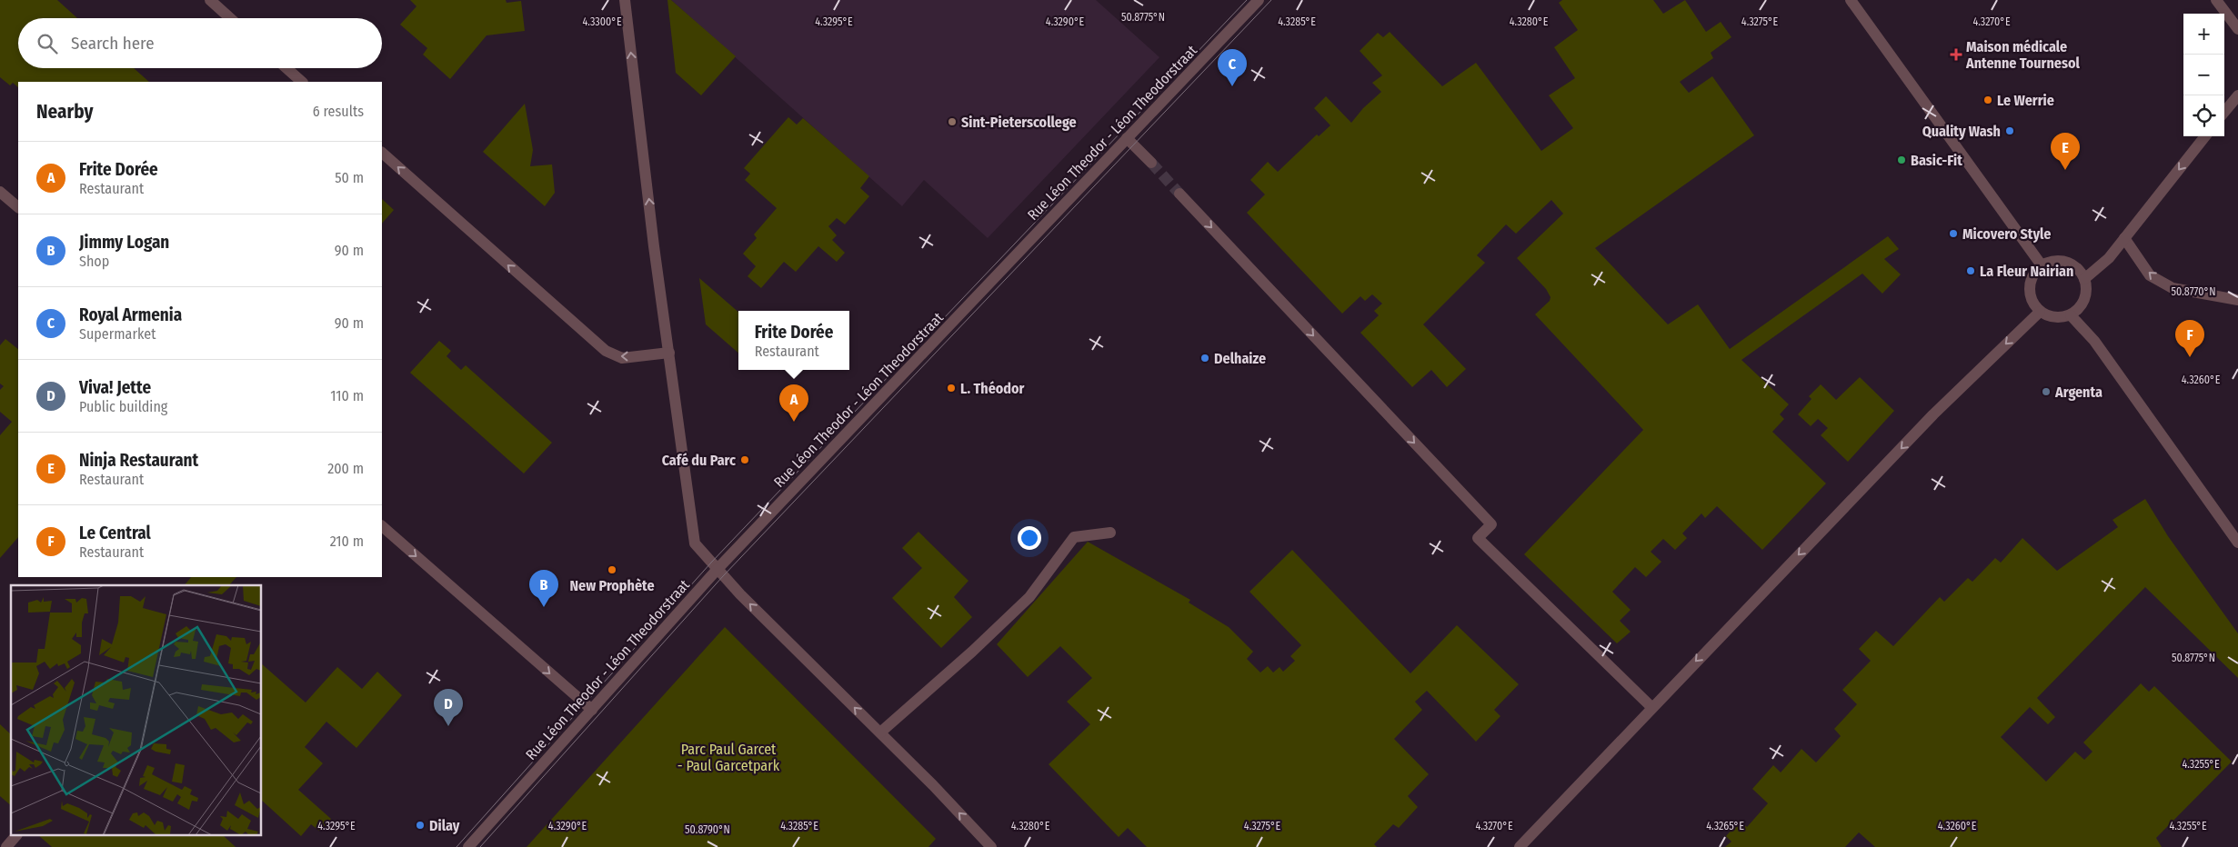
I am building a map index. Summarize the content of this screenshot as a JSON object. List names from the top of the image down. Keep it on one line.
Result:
{"streets":{"street":["Rue Léon Theodor - Léon Theodorstraat"]},"parks":["Parc Paul Garcet - Paul Garcetpark"],"places":{"health":["Maison médicale Antenne Tournesol"],"other":["Le Werrie","Sint-Pieterscollege","Quality Wash","Basic-Fit","Micovero Style","La Fleur Nairian","Delhaize","L. Théodor","Argenta","Café du Parc","New Prophète","Dilay"]},"page":{"map_buttons":["+","−"],"search":"Search here","pins":["C","E","F","A","B","D"],"heading":["Nearby","6 results"],"list":[{"mark":"A","name":"Frite Dorée","note":"Restaurant","value":"50 m"},{"mark":"B","name":"Jimmy Logan","note":"Shop","value":"90 m"},{"mark":"C","name":"Royal Armenia","note":"Supermarket","value":"90 m"},{"mark":"D","name":"Viva! Jette","note":"Public building","value":"110 m"},{"mark":"E","name":"Ninja Restaurant","note":"Restaurant","value":"200 m"},{"mark":"F","name":"Le Central","note":"Restaurant","value":"210 m"}],"popup":["Frite Dorée","Restaurant"]},"coordinates":["50.8775°N","4.3300°E","4.3295°E","4.3290°E","4.3285°E","4.3280°E","4.3275°E","4.3270°E","50.8770°N","4.3260°E","4.3255°E","4.3265°E","50.8790°N"]}
